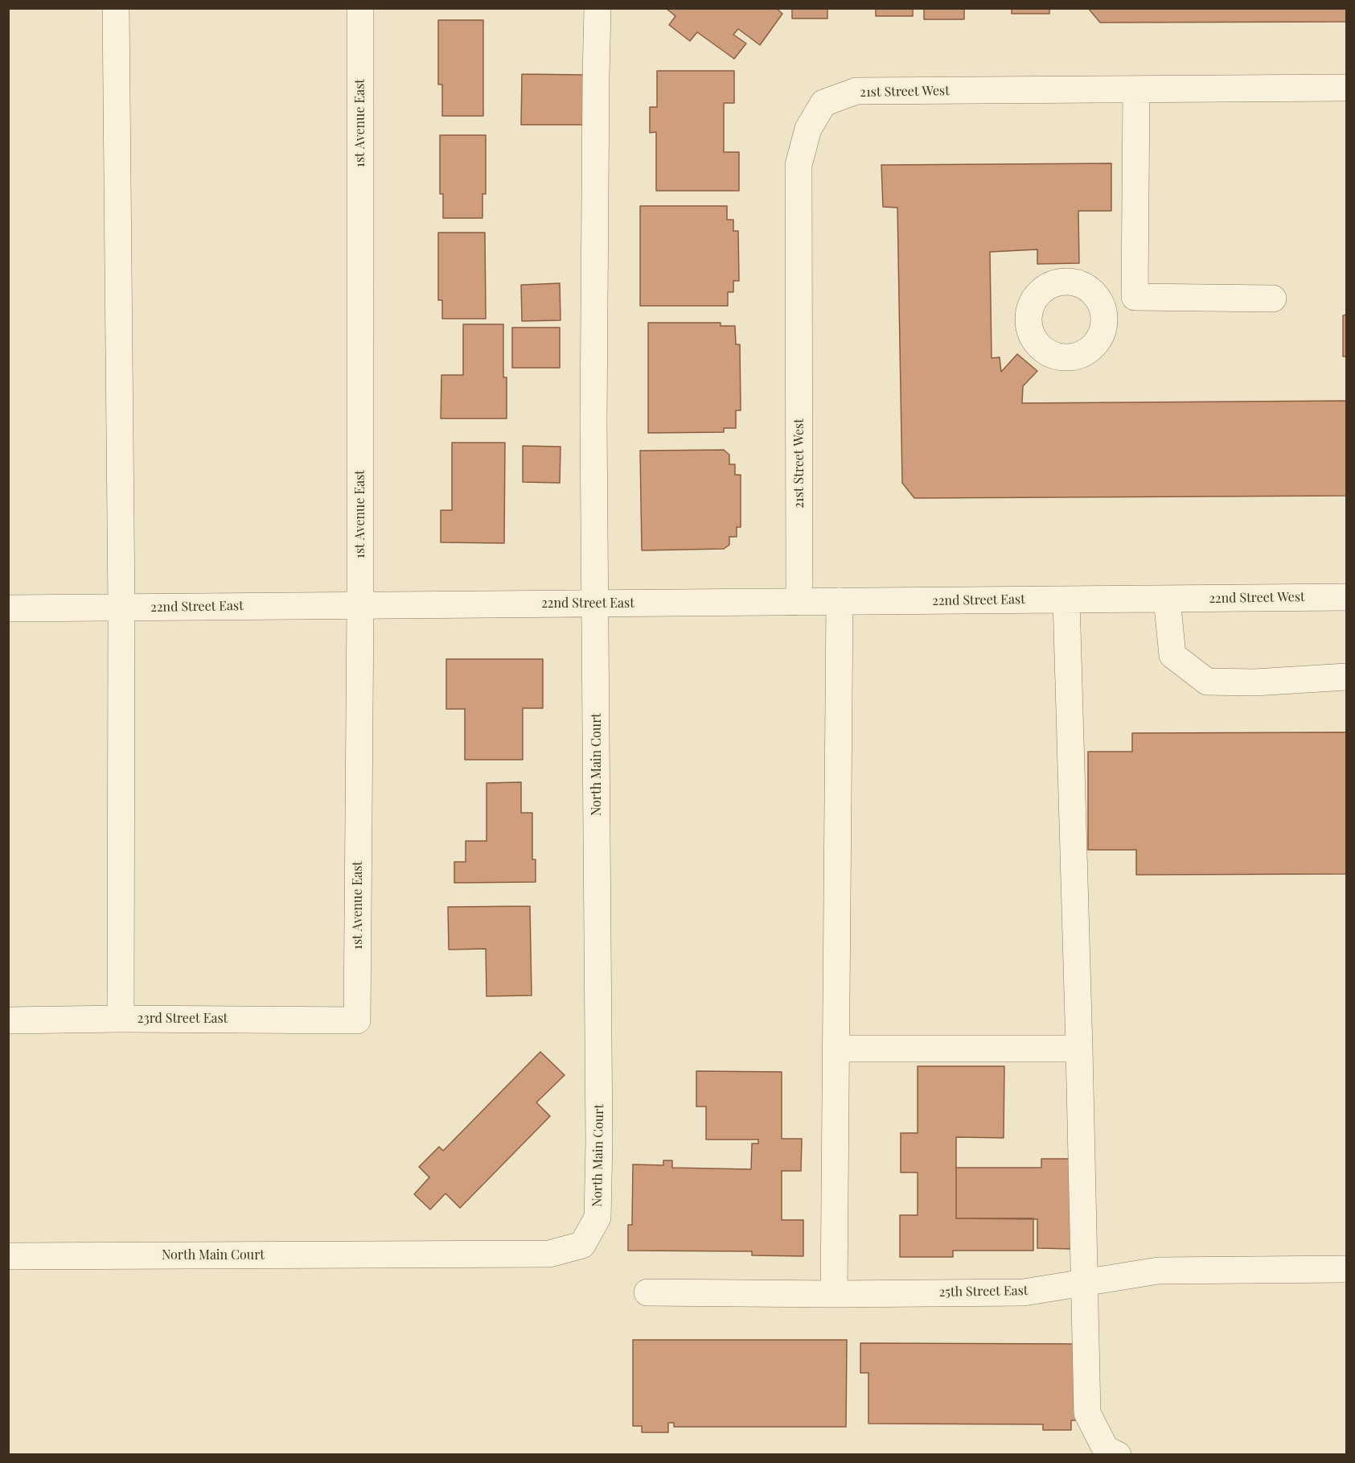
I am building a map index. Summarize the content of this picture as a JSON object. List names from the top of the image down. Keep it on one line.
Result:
{"streets":{"street":["21st Street West","1st Avenue East","22nd Street West","22nd Street East","North Main Court","23rd Street East","25th Street East"]},"crossings":[["21st Street West","22nd Street East"],["1st Avenue East","22nd Street East"],["1st Avenue East","23rd Street East"],["22nd Street West","22nd Street East"],["22nd Street East","North Main Court"]]}
